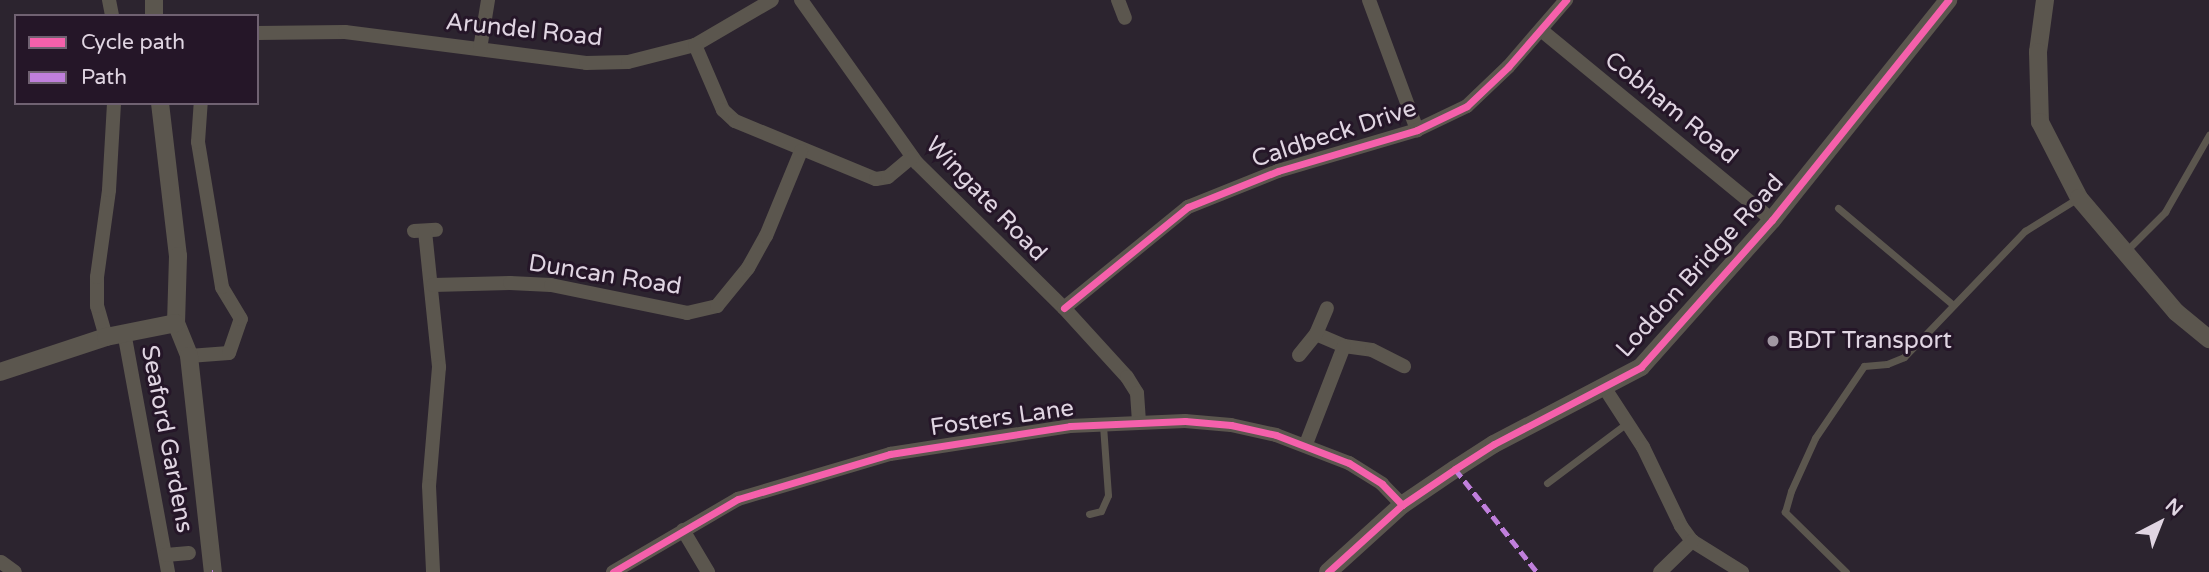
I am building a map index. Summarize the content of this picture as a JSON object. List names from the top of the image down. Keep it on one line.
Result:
{"streets":{"street":["Arundel Road","Cobham Road","Caldbeck Drive","Wingate Road","Loddon Bridge Road","Duncan Road","Fosters Lane","Seaford Gardens"]},"crossings":[["Cobham Road","Caldbeck Drive"],["Cobham Road","Loddon Bridge Road"],["Caldbeck Drive","Wingate Road"],["Wingate Road","Fosters Lane"],["Loddon Bridge Road","Fosters Lane"]],"places":["BDT Transport"],"legend":["Cycle path","Path"],"north":"top right"}
